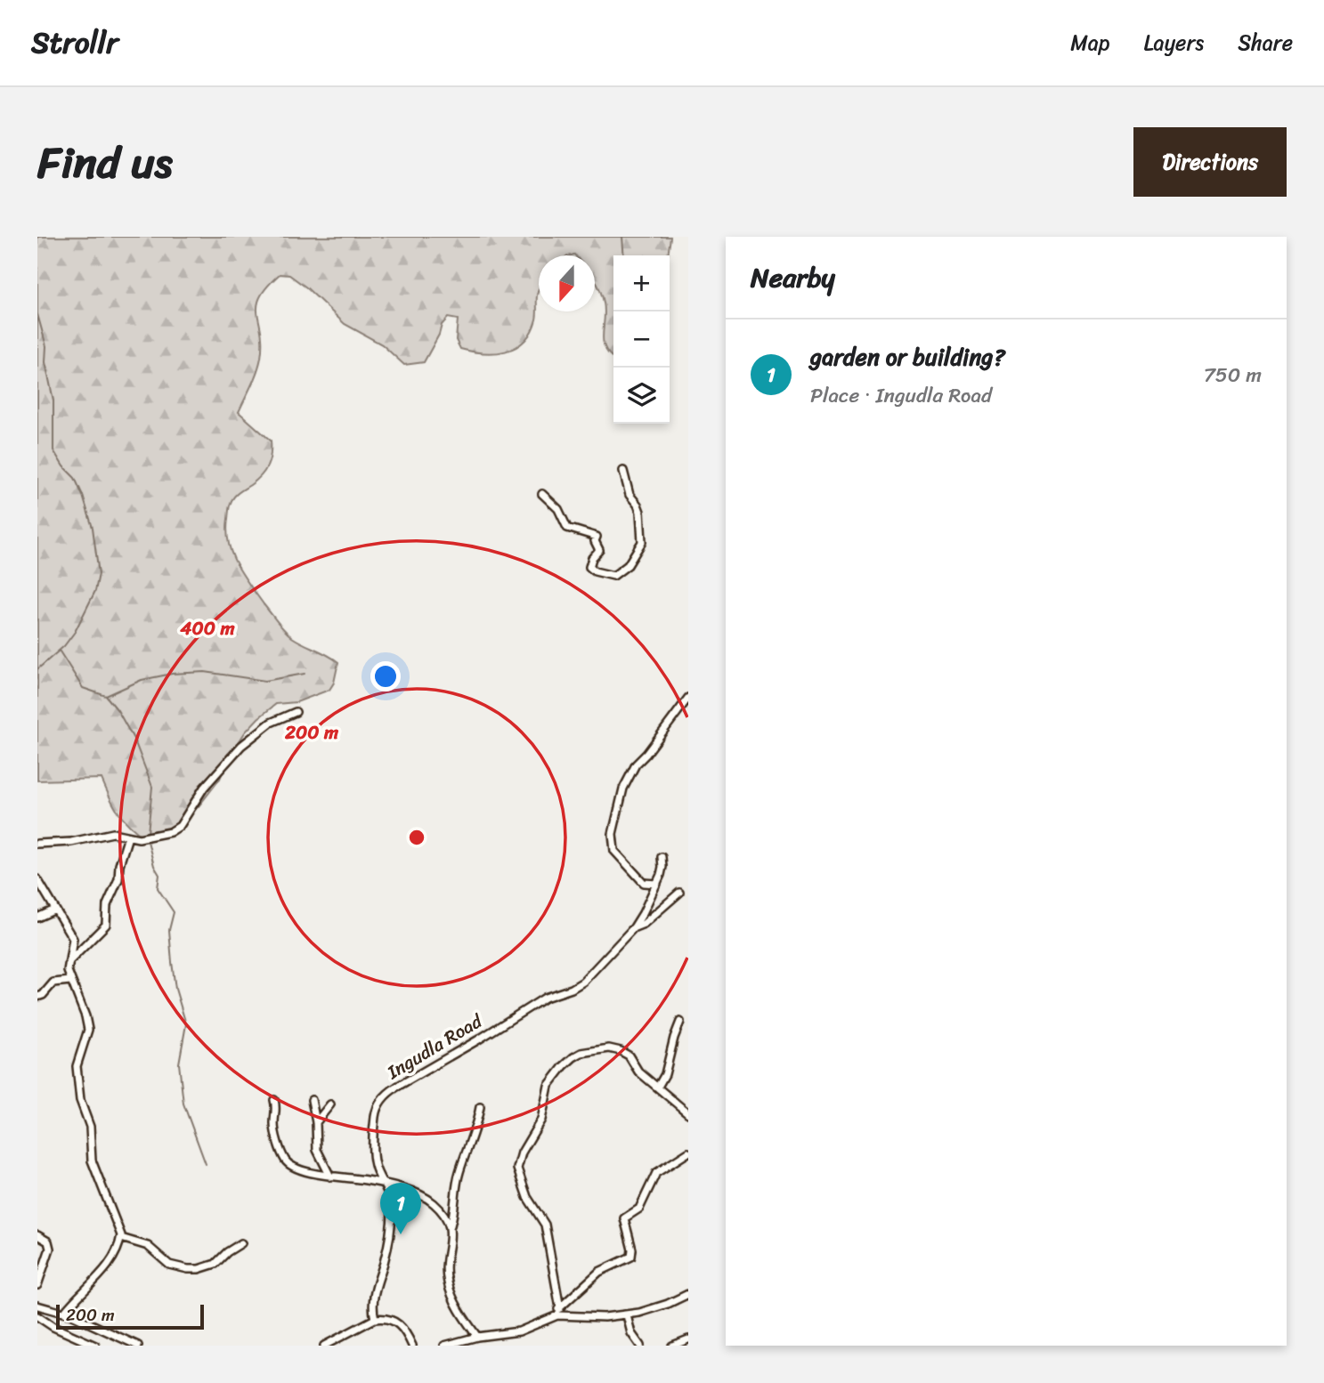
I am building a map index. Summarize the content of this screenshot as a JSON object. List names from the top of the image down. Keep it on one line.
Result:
{"streets":{"street":["Ingudla Road"]},"scale_bar":"200 m","north":"bottom","page":{"header":"Strollr","nav":["Map","Layers","Share"],"title":"Find us","buttons":"Directions","heading":"Nearby","map_buttons":["+","−"],"list":[{"mark":"1","name":"garden or building?","note":"Place · Ingudla Road","value":"750 m"}],"pins":"1","scale":"200 m"},"rings":["400 m","200 m"]}
